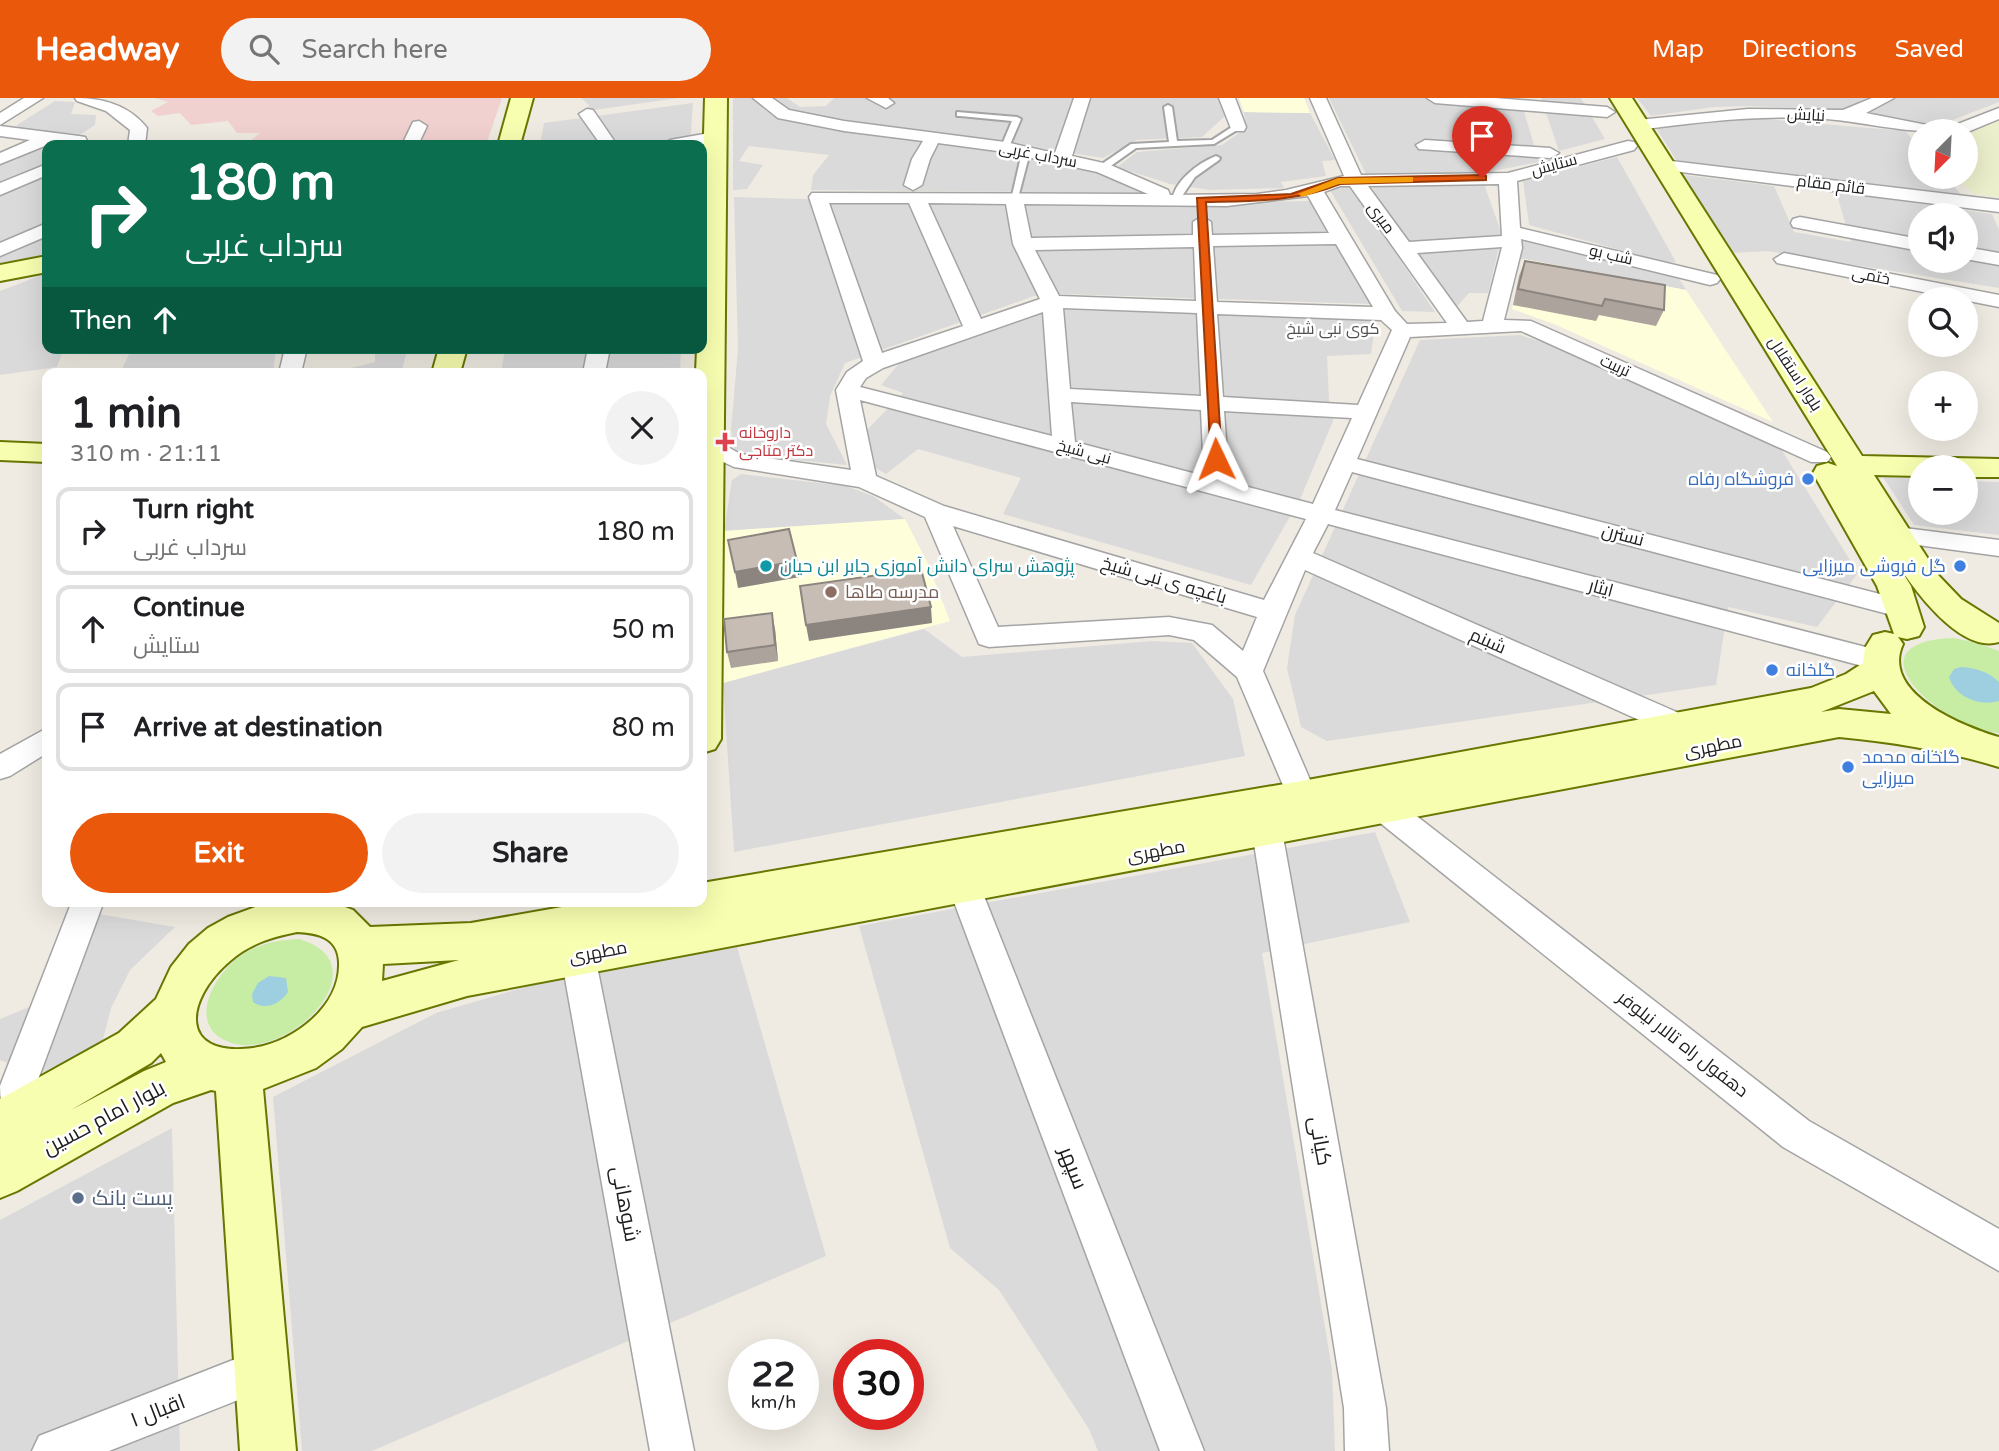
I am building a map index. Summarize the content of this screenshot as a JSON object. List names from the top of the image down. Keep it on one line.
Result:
{"streets":{"main road":["بلوار استقلال","مطهری","بلوار امام حسین"],"street":["نیایش","سرداب غربی","ستایش","قائم مقام","میری","شب بو","ختمی","تربیت","نبی شیخ","نسترن","باغچه ی نبی شیخ","ایثار","شبنم","دهفول راه تالار نیلوفر","کیانی","سپهر","شوهانی","اقبال ۱"]},"crossings":[["نیایش","ستایش"],["نیایش","بلوار استقلال"],["سرداب غربی","ستایش"],["ستایش","میری"],["ستایش","بلوار استقلال"],["قائم مقام","بلوار استقلال"],["میری","شب بو"],["میری","تربیت"],["شب بو","بلوار استقلال"],["تربیت","بلوار استقلال"],["بلوار استقلال","نسترن"],["نبی شیخ","ایثار"],["ایثار","مطهری"],["شبنم","مطهری"],["مطهری","دهفول راه تالار نیلوفر"],["مطهری","بلوار امام حسین"],["مطهری","کیانی"],["مطهری","سپهر"],["مطهری","شوهانی"]],"districts":["کوی نبی شیخ"],"places":{"health":["داروخانه دکتر متاجی"],"other":["فروشگاه رفاه","پژوهش سرای دانش آموزی جابر ابن حیان","گل فروشی میرزایی","مدرسه طاها","گلخانه","گلخانه محمد میرزایی","پست بانک"]},"north":"bottom left","page":{"header":"Headway","search":"Search here","nav":["Map","Directions","Saved"],"map_buttons":["+","−"],"turn":["180 m","سرداب غربی"],"then":"Then","heading":["1 min","310 m · 21:11"],"list":[{"name":"Turn right","note":"سرداب غربی","value":"180 m"},{"name":"Continue","note":"ستایش","value":"50 m"},{"name":"Arrive at destination","value":"80 m"}],"buttons":["Exit","Share"],"speed":"22 km/h","limit":"30"}}
